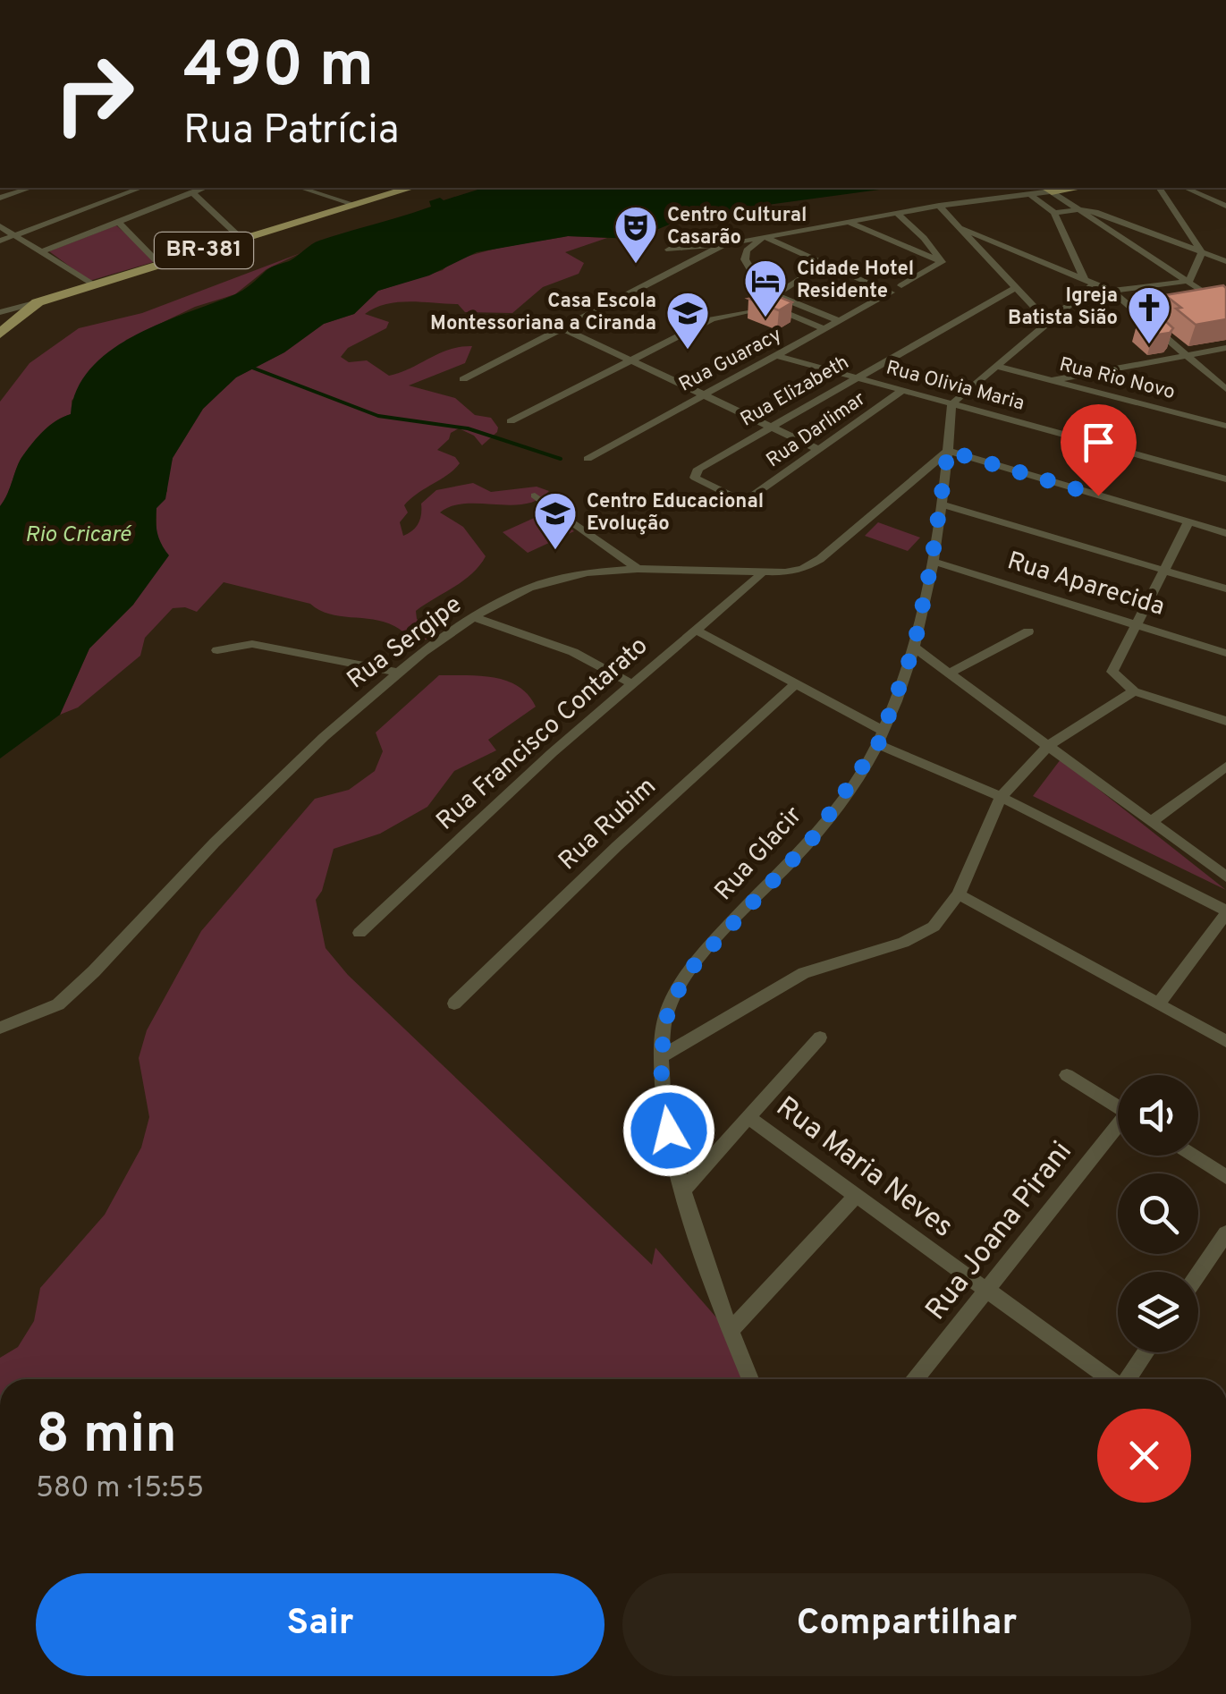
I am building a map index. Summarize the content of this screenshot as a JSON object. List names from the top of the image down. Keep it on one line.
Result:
{"streets":{"main road":["BR-381"],"street":["Rua Guaracy","Rua Rio Novo","Rua Olivia Maria","Rua Elizabeth","Rua Darlimar","Rua Aparecida","Rua Sergipe","Rua Francisco Contarato","Rua Rubim","Rua Glacir","Rua Maria Neves","Rua Joana Pirani"]},"crossings":[["Rua Guaracy","Rua Olivia Maria"],["Rua Olivia Maria","Rua Elizabeth"],["Rua Olivia Maria","Rua Darlimar"],["Rua Elizabeth","Rua Darlimar"],["Rua Aparecida","Rua Glacir"],["Rua Sergipe","Rua Francisco Contarato"],["Rua Sergipe","Rua Glacir"],["Rua Maria Neves","Rua Joana Pirani"]],"water":["Rio Cricaré"],"places":{"theatre":["Centro Cultural Casarão"],"hotel":["Cidade Hotel Residente"],"church":["Igreja Batista Sião"],"school or university":["Casa Escola Montessoriana a Ciranda","Centro Educacional Evolução"]},"page":{"turn":["490 m","Rua Patrícia"],"heading":["8 min","580 m · 15:55"],"buttons":["Sair","Compartilhar"]}}
